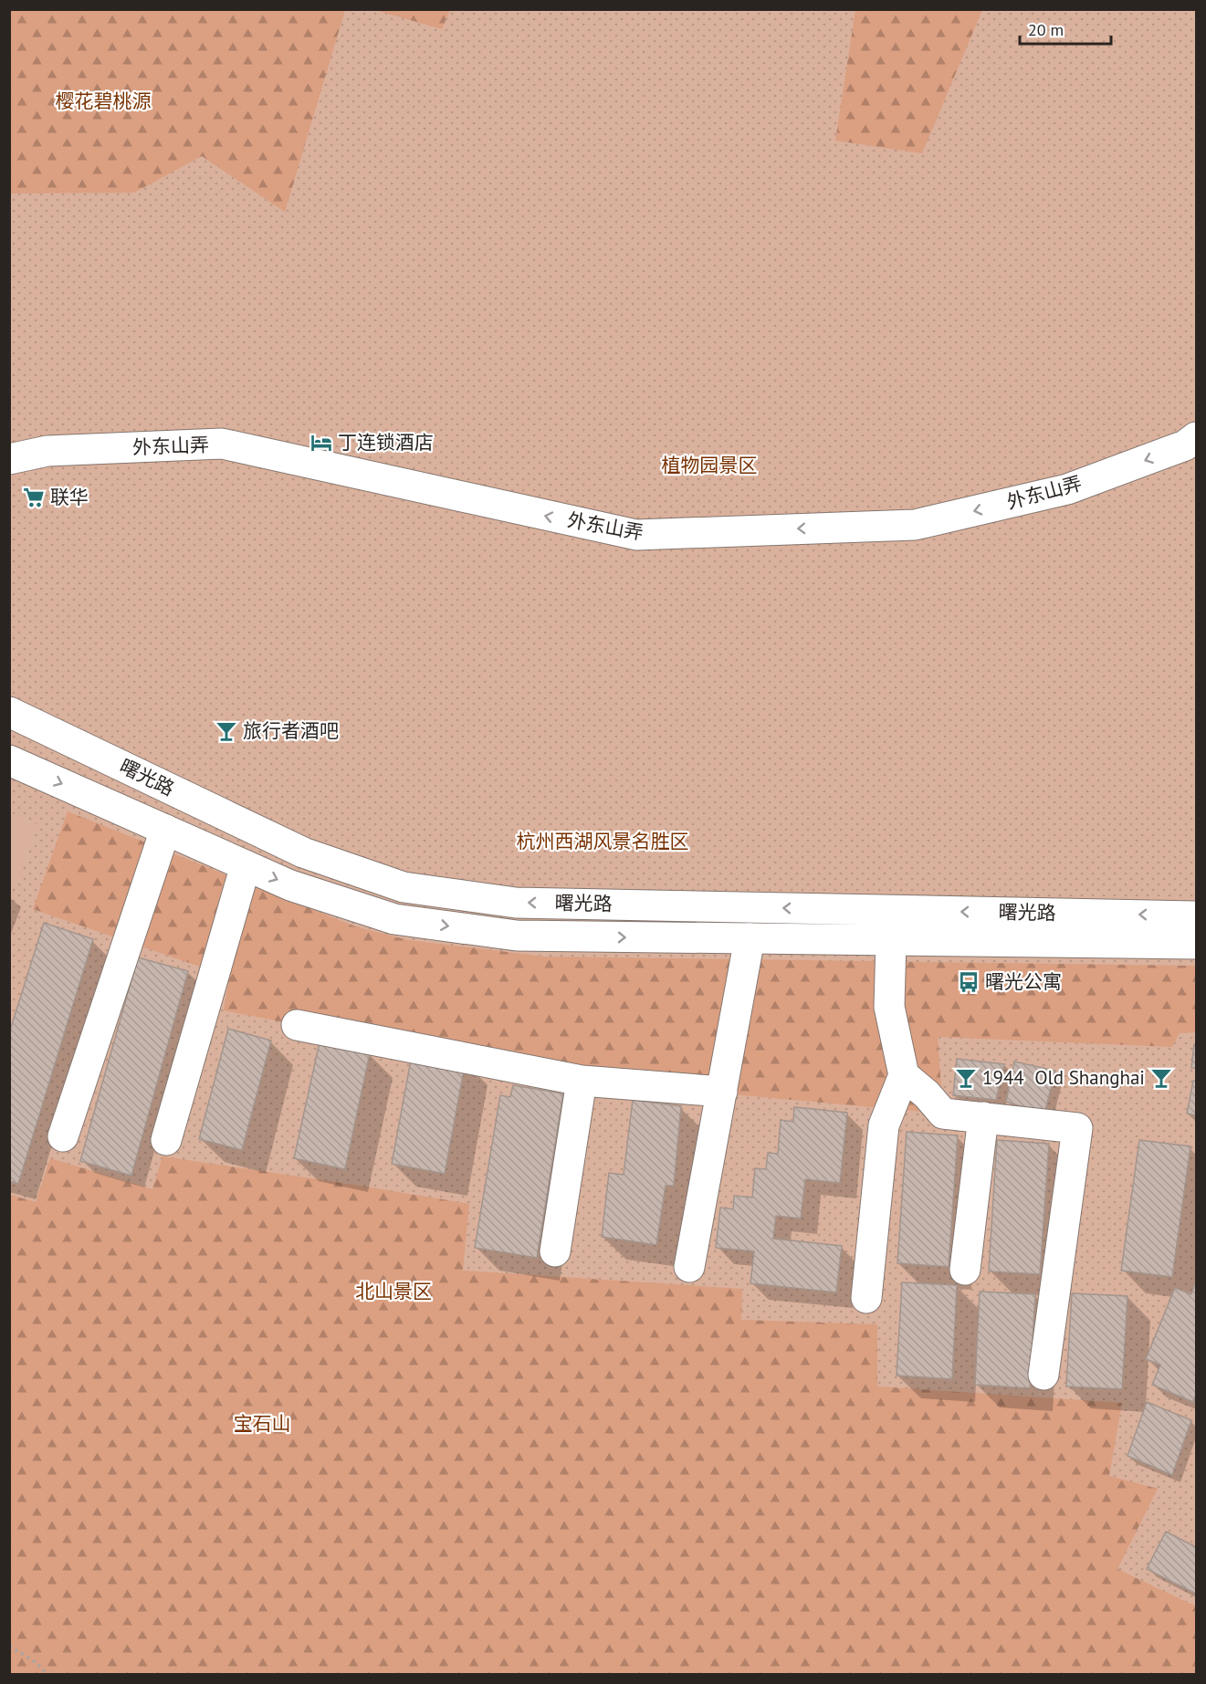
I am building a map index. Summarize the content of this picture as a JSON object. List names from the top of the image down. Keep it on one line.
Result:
{"streets":{"main road":["外东山弄","曙光路"]},"one_way":["外东山弄"],"parks":["樱花碧桃源","植物园景区","杭州西湖风景名胜区","北山景区","宝石山"],"places":{"hotel":["丁连锁酒店"],"supermarket":["联华"],"bar":["旅行者酒吧","1944","Old Shanghai"],"bus stop":["曙光公寓"]},"scale_bar":"20 m"}
